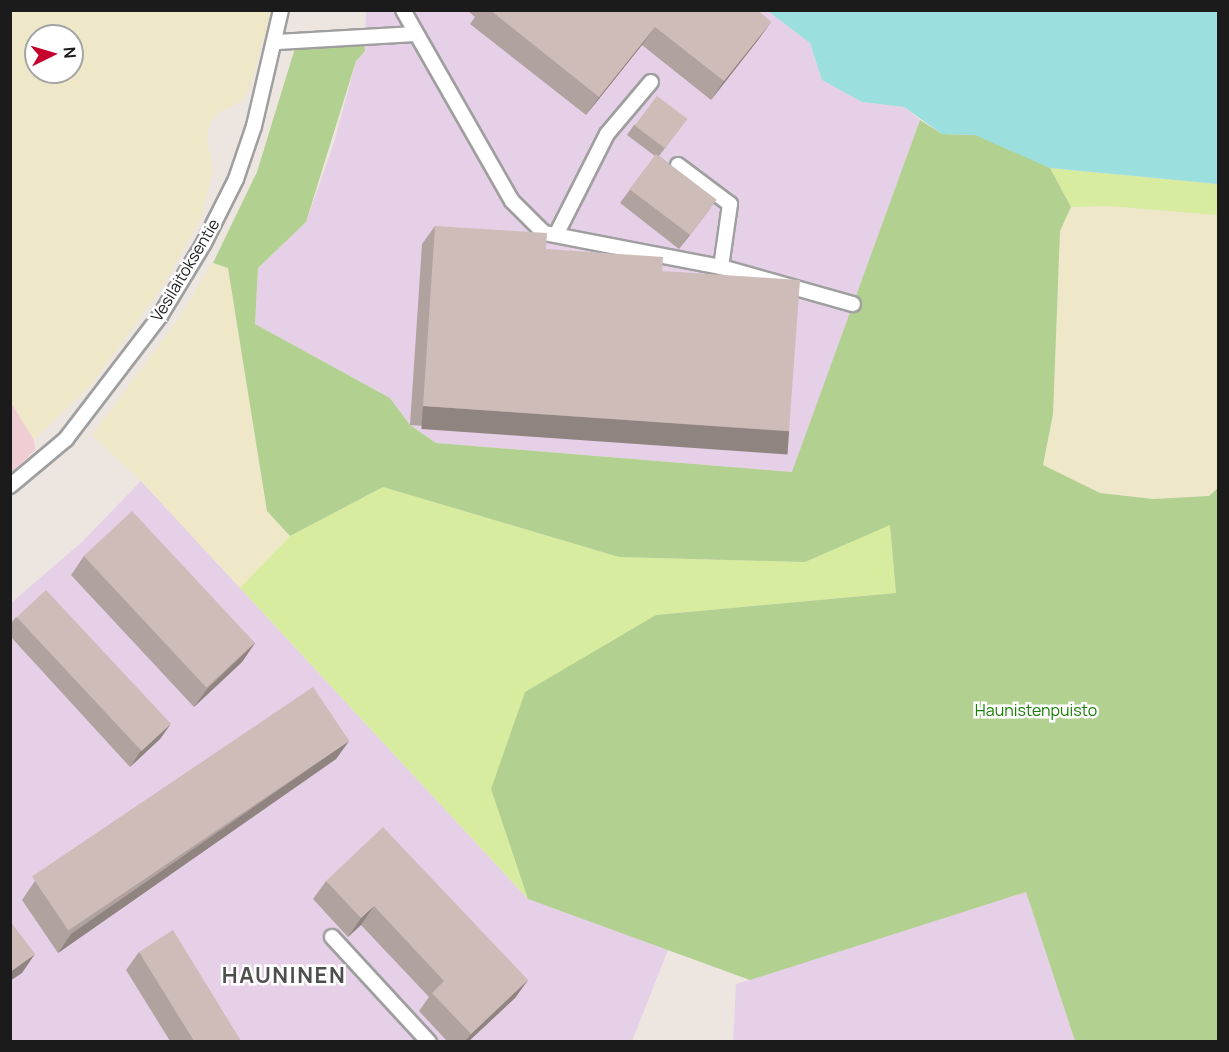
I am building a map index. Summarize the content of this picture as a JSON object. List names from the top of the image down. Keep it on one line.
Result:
{"streets":{"lane":["Vesilaitoksentie"]},"districts":["HAUNINEN"],"parks":["Haunistenpuisto"],"north":"right"}
